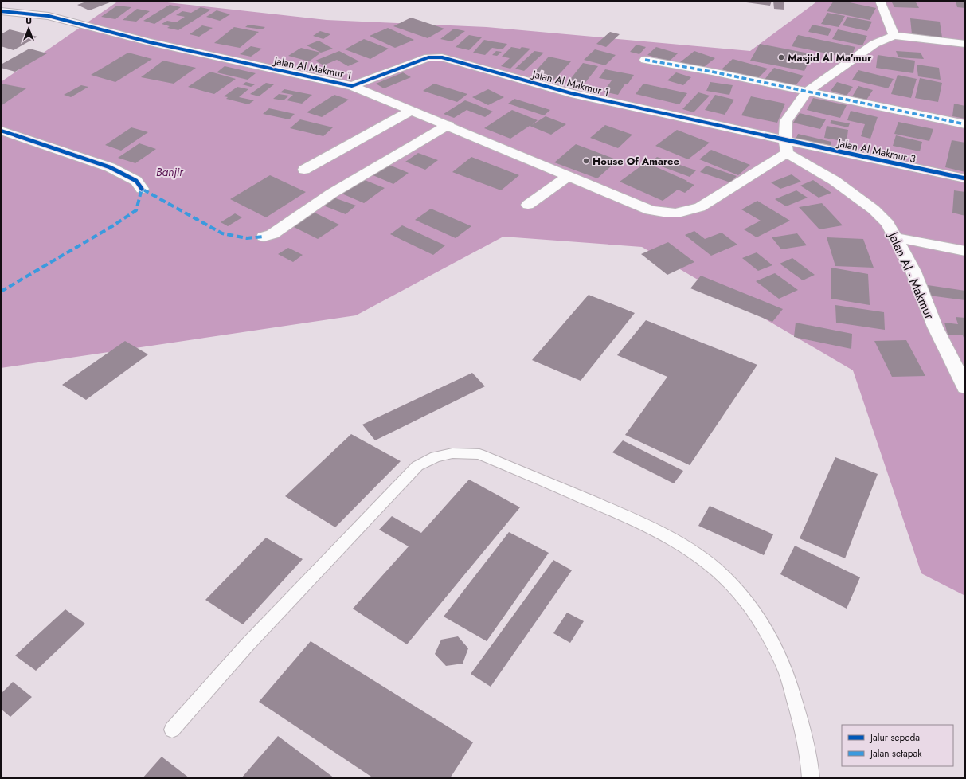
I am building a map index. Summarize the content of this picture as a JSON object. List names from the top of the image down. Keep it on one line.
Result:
{"streets":{"street":["Jalan Al Makmur 1","Jalan Al Makmur 3","Jalan Al - Makmur"]},"crossings":[["Jalan Al Makmur 1","Jalan Al Makmur 3"],["Jalan Al Makmur 1","Jalan Al - Makmur"],["Jalan Al Makmur 3","Jalan Al - Makmur"]],"water":["Banjir"],"places":["Masjid Al Ma'mur","House Of Amaree"],"legend":["Jalur sepeda","Jalan setapak"],"north":"top"}
